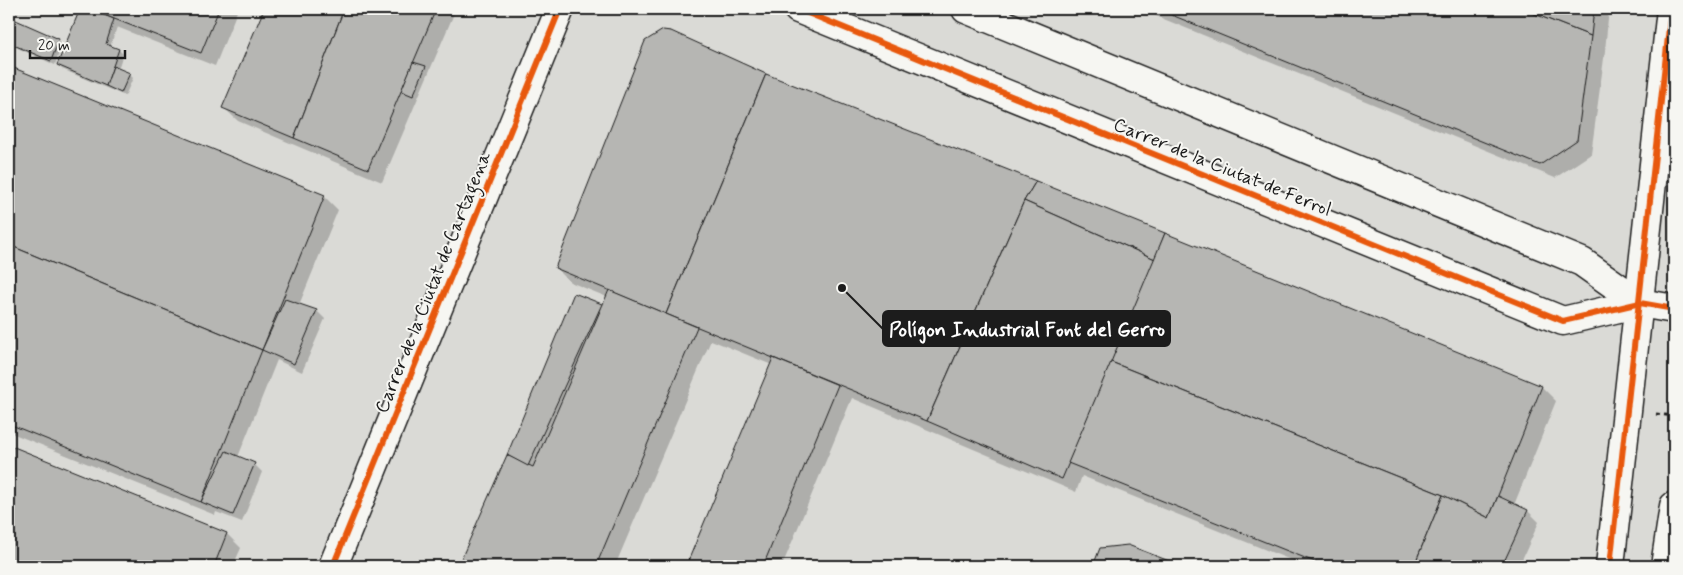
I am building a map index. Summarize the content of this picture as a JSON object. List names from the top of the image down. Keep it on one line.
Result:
{"streets":{"street":["Carrer de la Ciutat de Ferrol","Carrer de la Ciutat de Cartagena"]},"places":["Polígon Industrial Font del Gerro"],"scale_bar":"20 m"}
